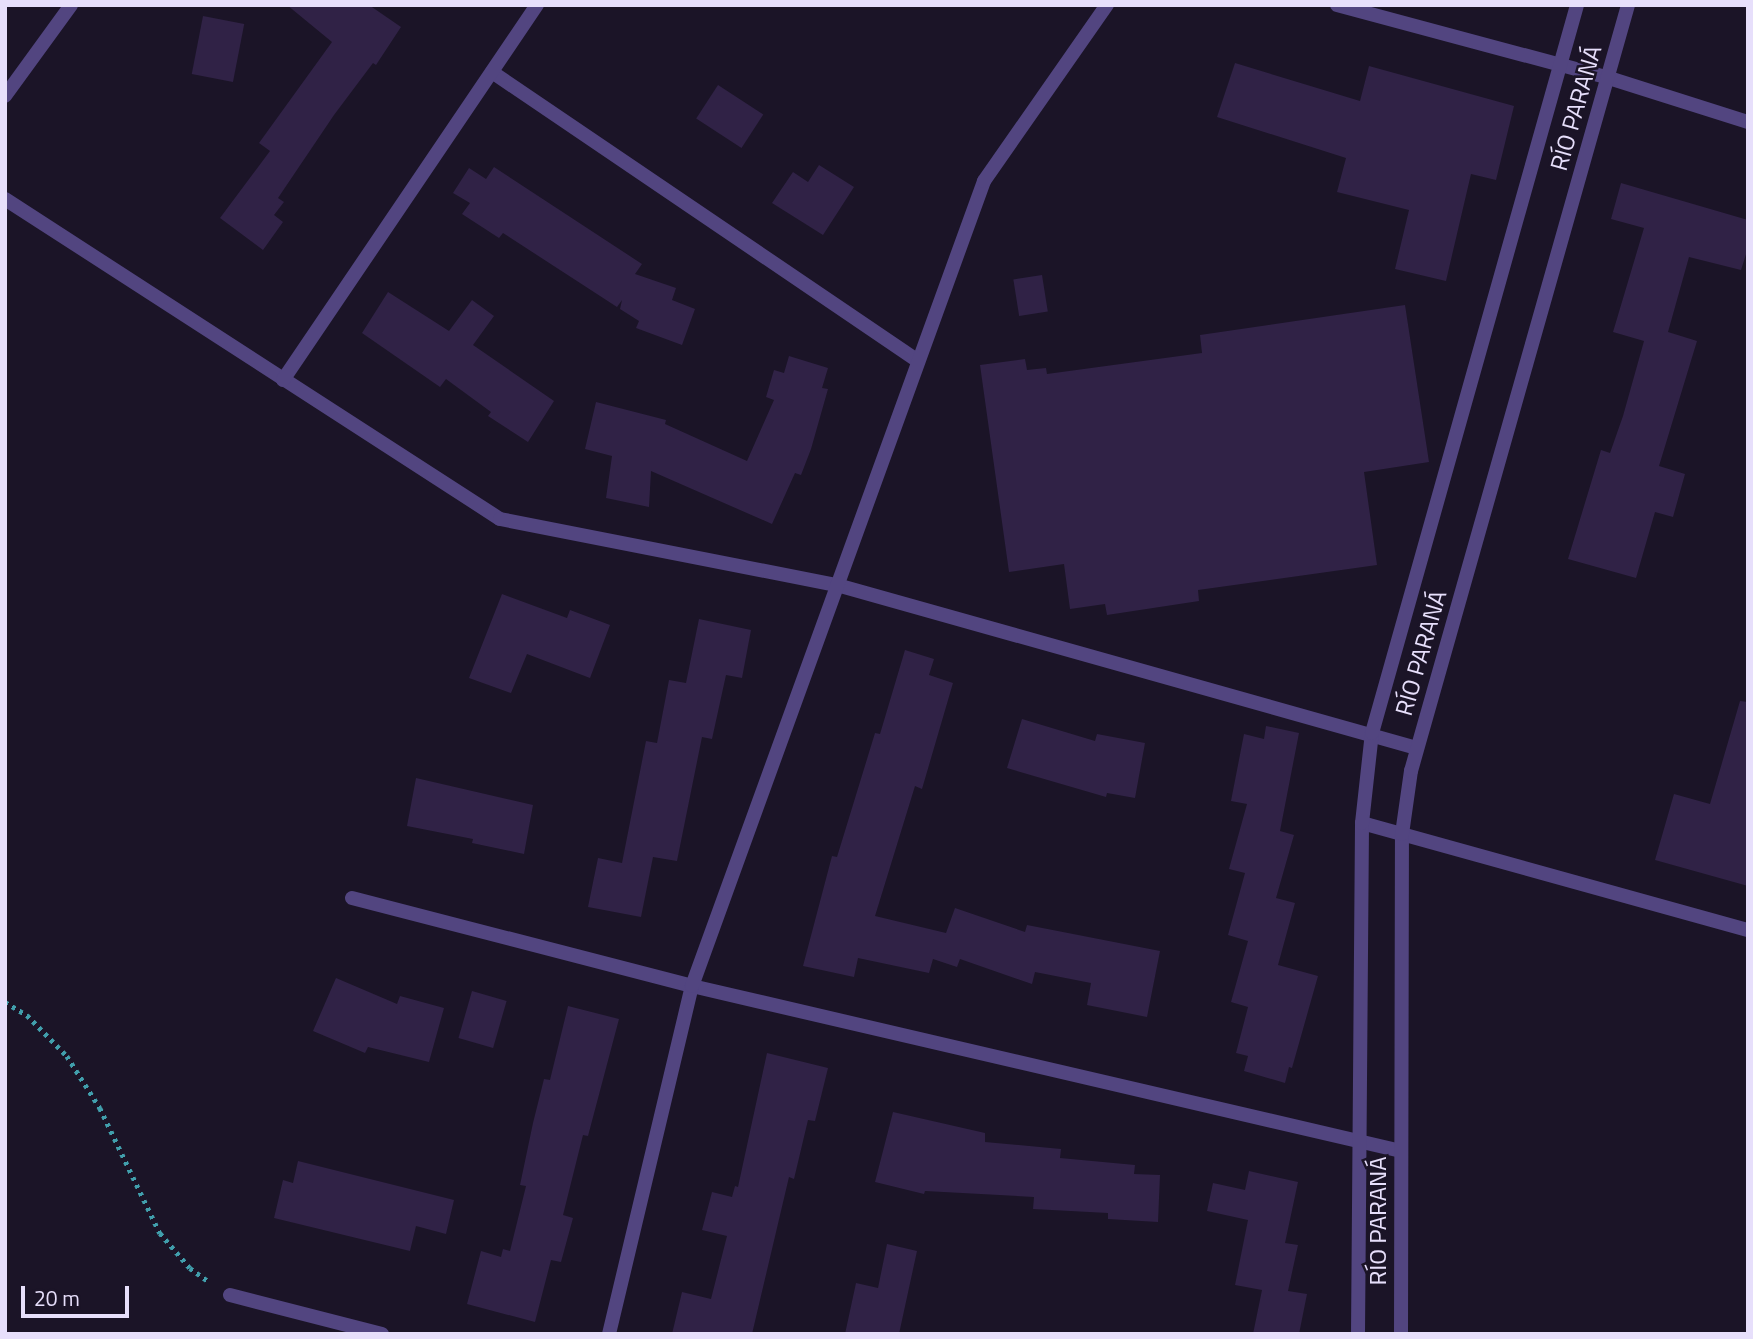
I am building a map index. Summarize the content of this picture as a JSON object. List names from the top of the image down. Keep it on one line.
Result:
{"streets":{"street":["RÍO PARANÁ"]},"scale_bar":"20 m"}
